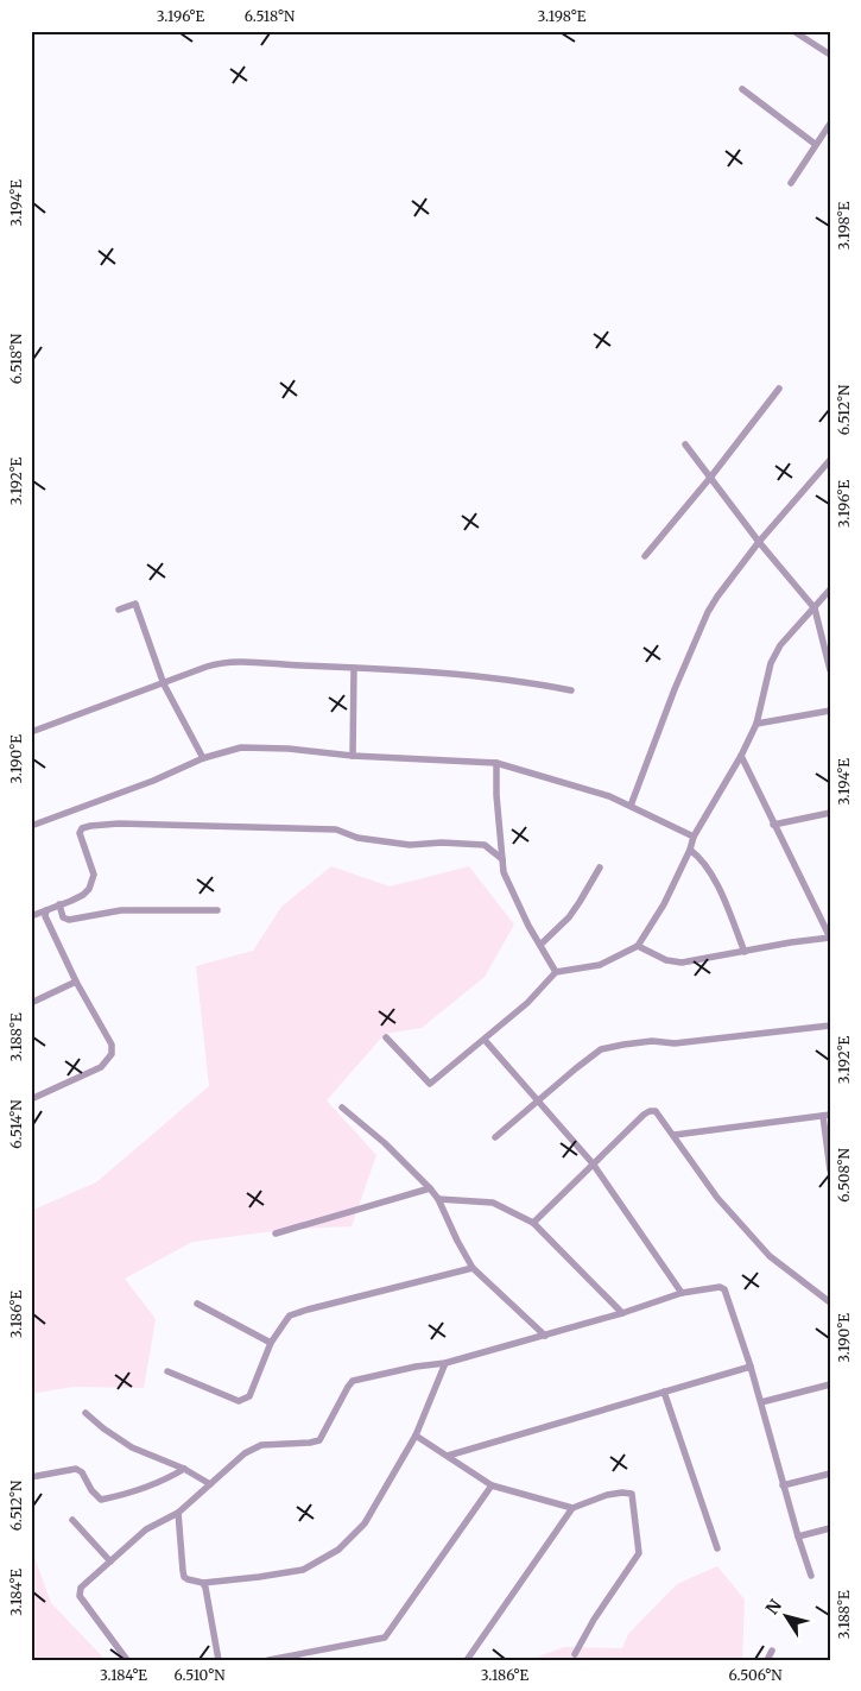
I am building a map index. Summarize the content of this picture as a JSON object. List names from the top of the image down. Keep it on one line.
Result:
{"north":"top left","coordinates":["3.196°E","6.518°N","3.198°E","3.194°E","6.512°N","3.192°E","3.190°E","3.188°E","6.514°N","6.508°N","3.186°E","3.184°E","6.510°N","6.506°N"]}
